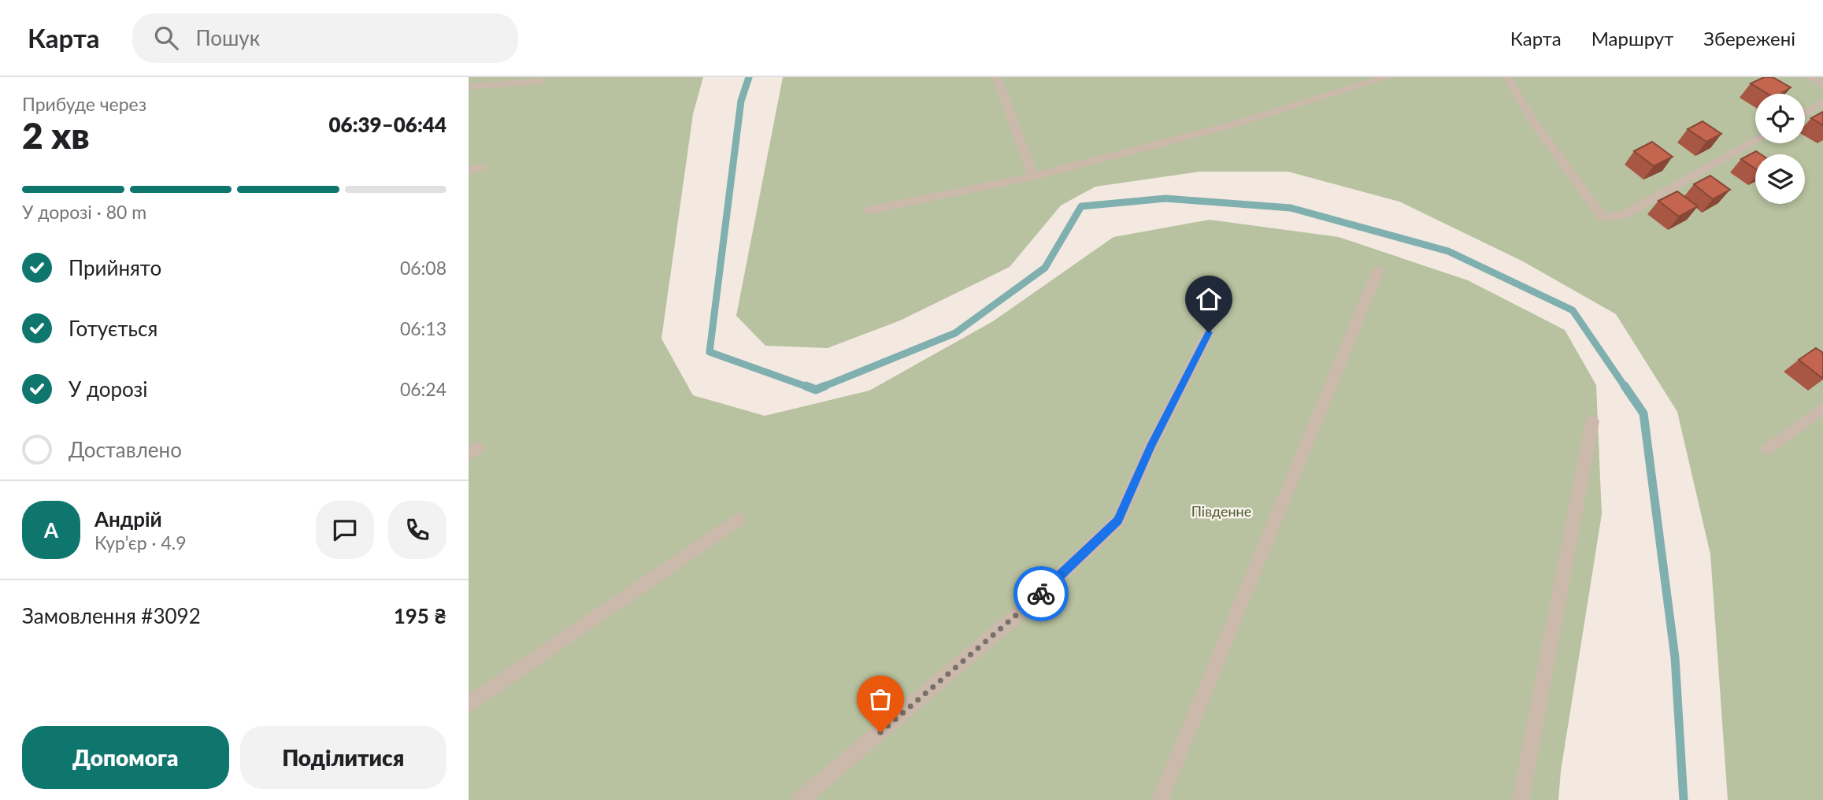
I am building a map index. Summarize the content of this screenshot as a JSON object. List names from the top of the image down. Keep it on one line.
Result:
{"parks":["Південне"],"page":{"header":"Карта","search":"Пошук","nav":["Карта","Маршрут","Збережені"],"heading":["2 хв","Прибуде через","06:39–06:44"],"panel":["Андрій","Кур’єр · 4.9","Замовлення #3092","195 ₴"],"bar":"У дорозі · 80 m","list":[["Прийнято","06:08"],["Готується","06:13"],["У дорозі","06:24"],"Доставлено"],"round":"А","buttons":["Допомога","Поділитися"]}}
